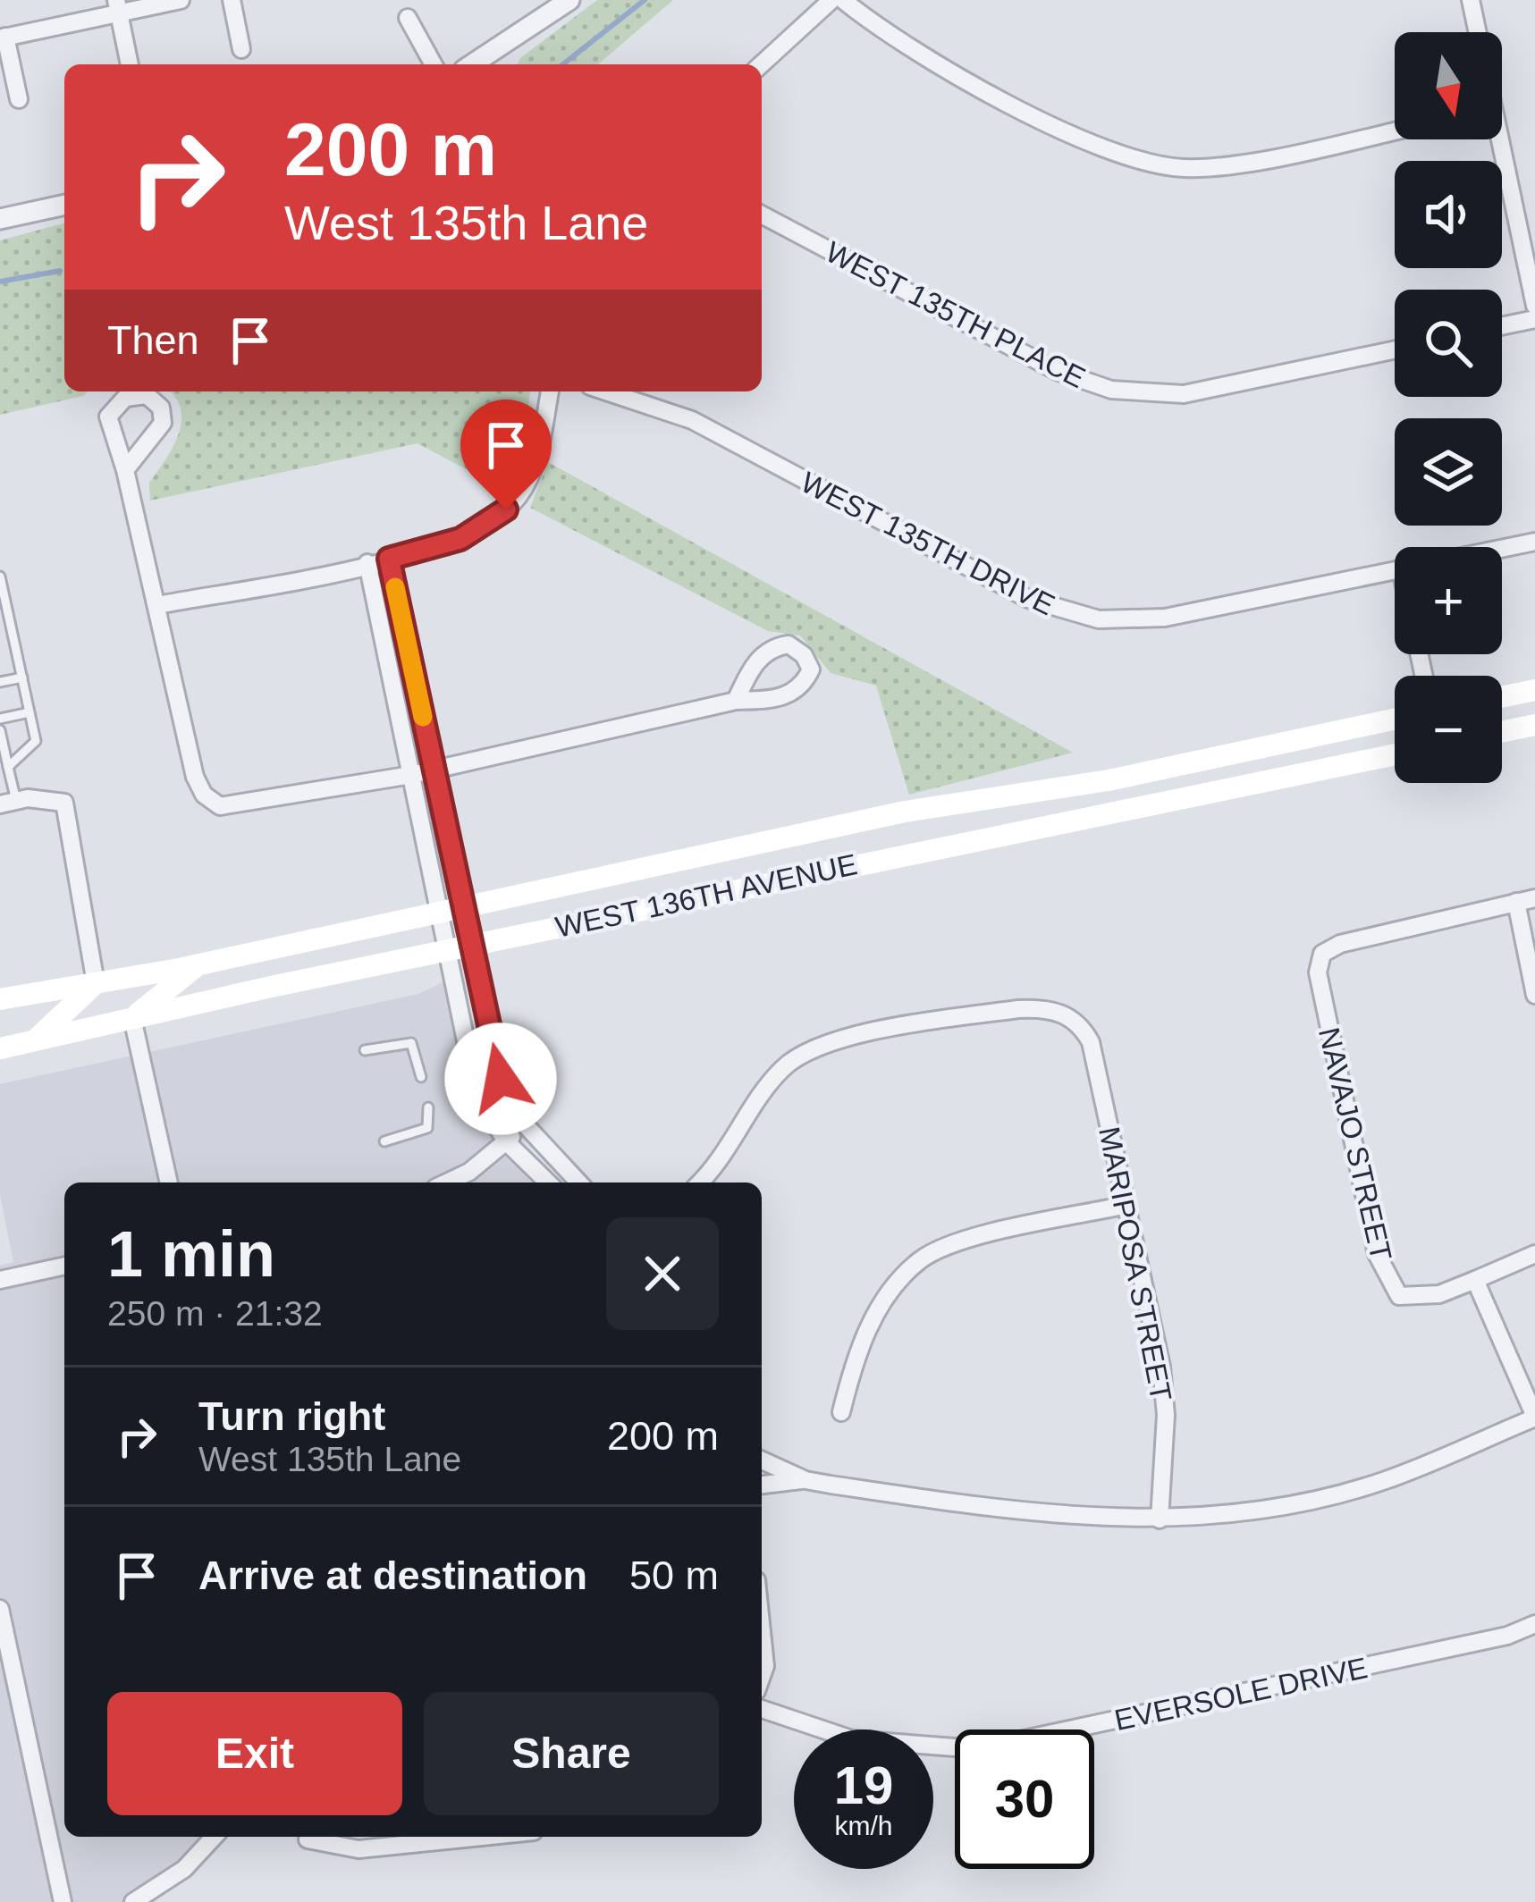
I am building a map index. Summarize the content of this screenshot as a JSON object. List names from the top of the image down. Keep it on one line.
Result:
{"streets":{"main road":["WEST 136TH AVENUE"],"street":["WEST 135TH PLACE","WEST 135TH DRIVE","NAVAJO STREET","MARIPOSA STREET","EVERSOLE DRIVE"]},"north":"bottom","page":{"map_buttons":["+","−"],"turn":["200 m","West 135th Lane"],"then":"Then","heading":["1 min","250 m · 21:32"],"list":[{"name":"Turn right","note":"West 135th Lane","value":"200 m"},{"name":"Arrive at destination","value":"50 m"}],"buttons":["Exit","Share"],"speed":"19 km/h","limit":"30"}}
